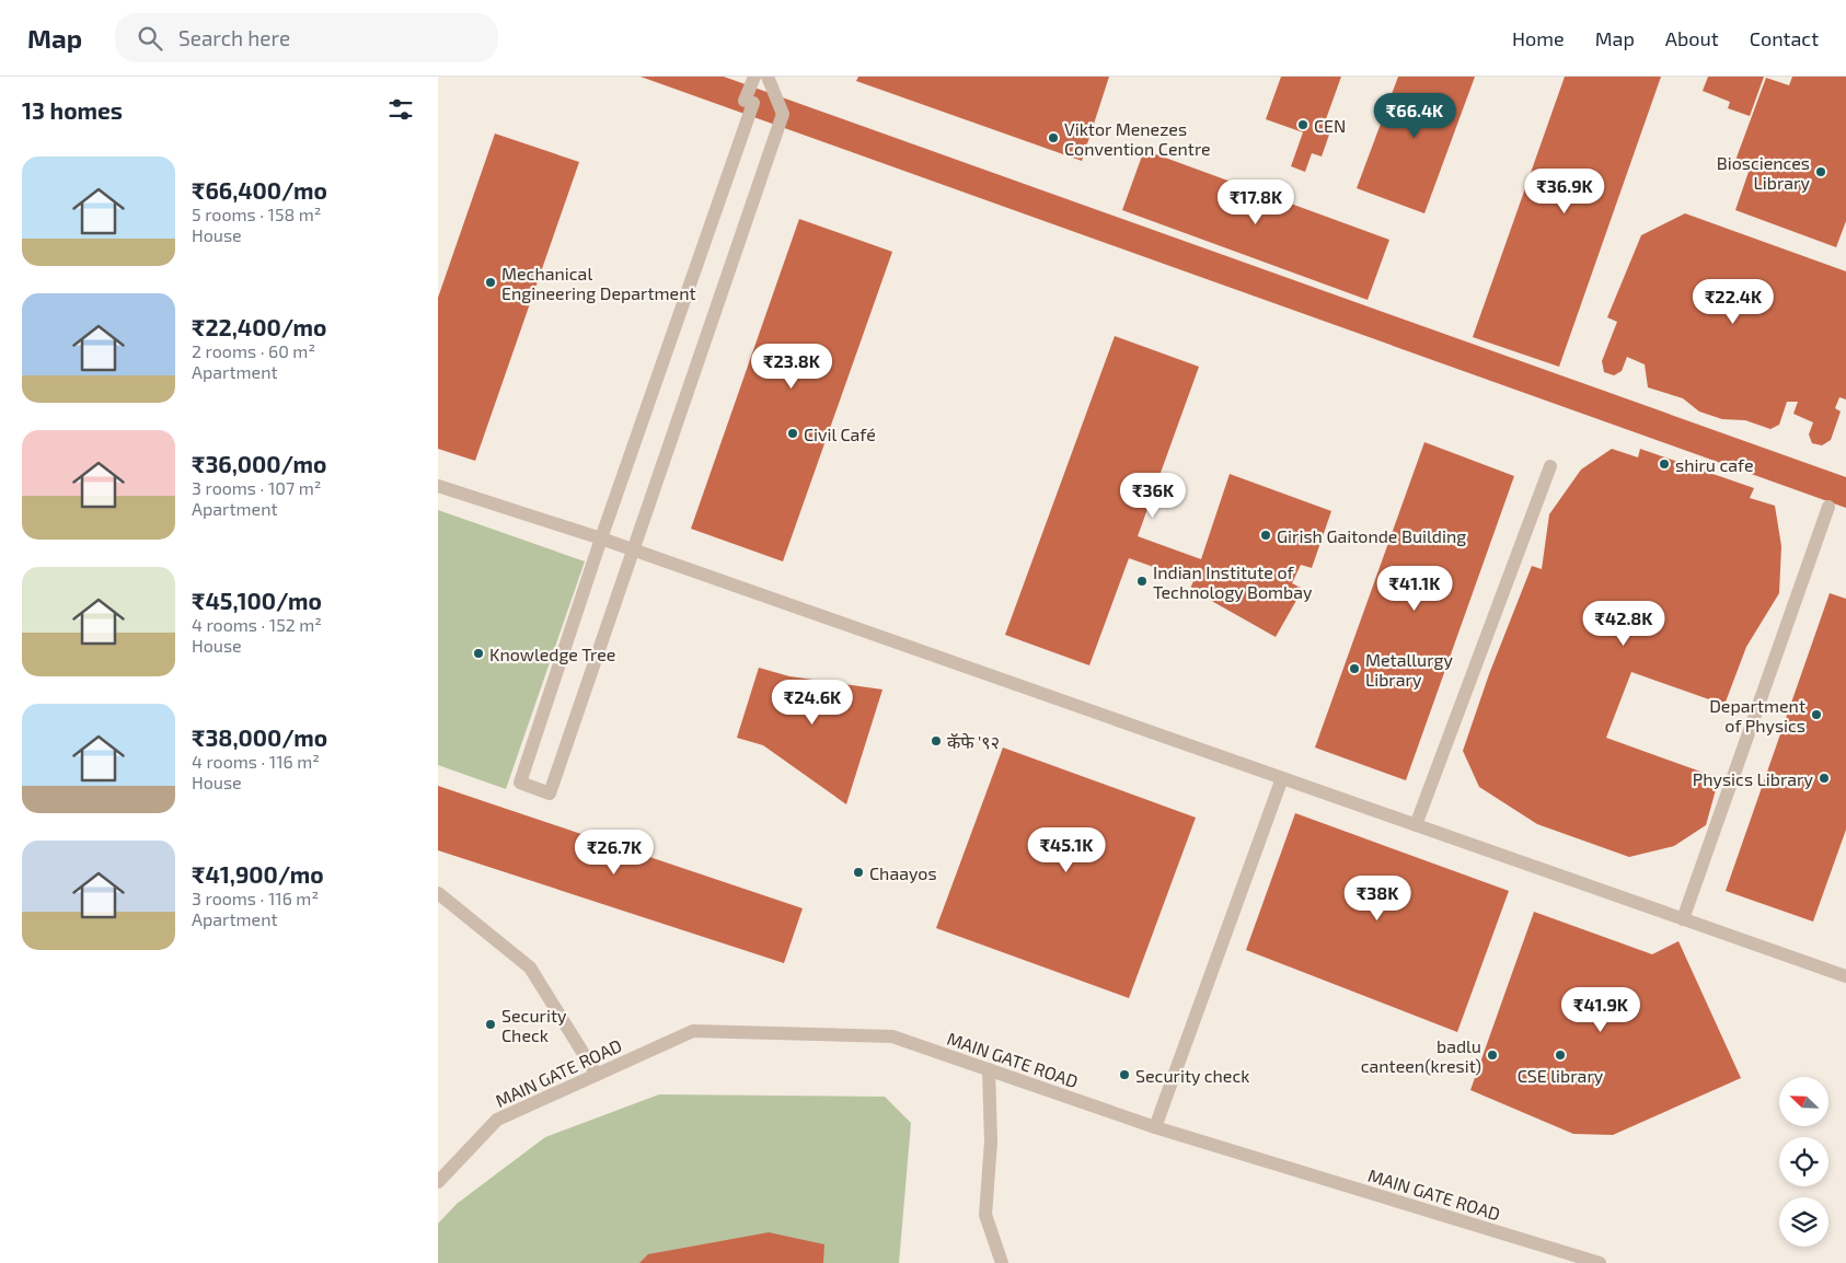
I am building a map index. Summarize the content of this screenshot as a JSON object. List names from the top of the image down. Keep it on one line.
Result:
{"streets":{"street":["MAIN GATE ROAD"]},"places":["CEN","Viktor Menezes Convention Centre","Biosciences Library","Mechanical Engineering Department","Civil Café","shiru cafe","Girish Gaitonde Building","Indian Institute of Technology Bombay","Knowledge Tree","Metallurgy Library","Department of Physics","कॅफे '९२","Physics Library","Chaayos","Security Check","badlu canteen(kresit)","CSE library","Security check"],"north":"top left","page":{"header":"Map","search":"Search here","nav":["Home","Map","About","Contact"],"heading":"13 homes","price":["₹66.4K","₹36.9K","₹17.8K","₹22.4K","₹23.8K","₹36K","₹41.1K","₹42.8K","₹24.6K","₹45.1K","₹26.7K","₹38K","₹41.9K"],"list":[{"name":"₹66,400/mo","note":"5 rooms · 158 m² · House"},{"name":"₹22,400/mo","note":"2 rooms · 60 m² · Apartment"},{"name":"₹36,000/mo","note":"3 rooms · 107 m² · Apartment"},{"name":"₹45,100/mo","note":"4 rooms · 152 m² · House"},{"name":"₹38,000/mo","note":"4 rooms · 116 m² · House"},{"name":"₹41,900/mo","note":"3 rooms · 116 m² · Apartment"}]}}
